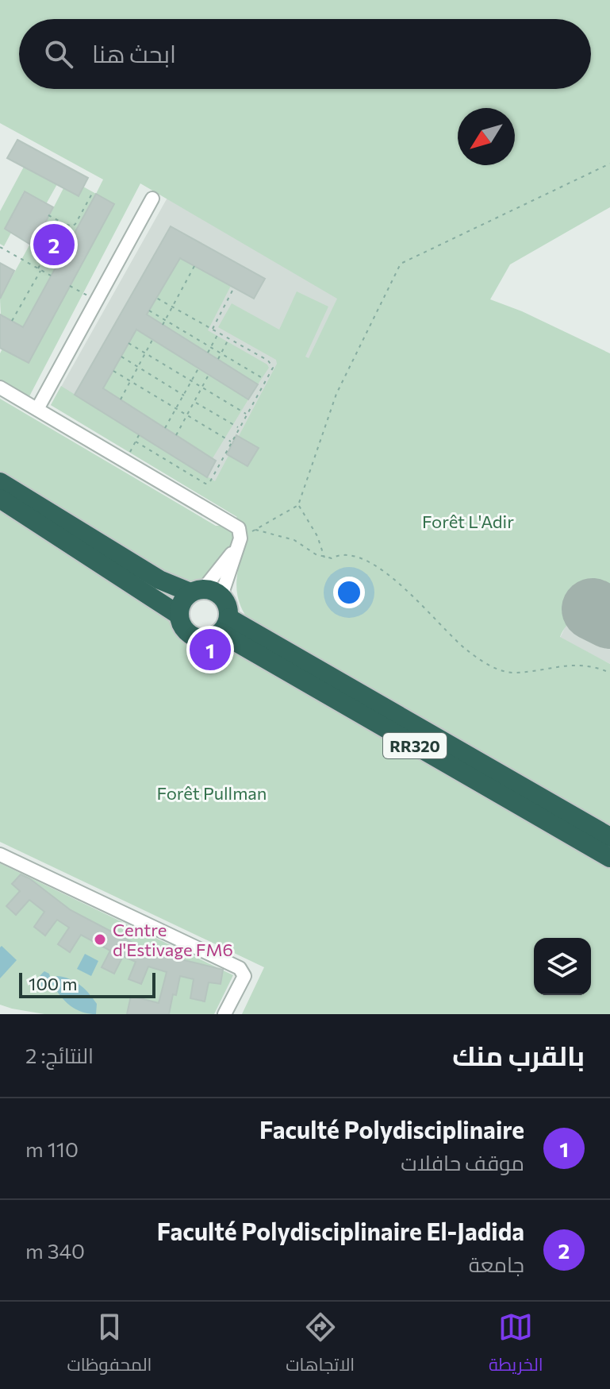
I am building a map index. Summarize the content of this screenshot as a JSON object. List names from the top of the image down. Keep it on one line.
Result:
{"streets":{"highway":["RR320"]},"parks":["Forêt L'Adir","Forêt Pullman"],"places":["Centre d'Estivage FM6"],"scale_bar":"100 m","north":"bottom left","page":{"search":"ابحث هنا","pins":["2","1"],"scale":"100 m","heading":["بالقرب منك","النتائج: 2"],"list":[{"mark":"1","name":"Faculté Polydisciplinaire","note":"موقف حافلات","value":"110 m"},{"mark":"2","name":"Faculté Polydisciplinaire El-Jadida","note":"جامعة","value":"340 m"}],"nav":["الخريطة","الاتجاهات","المحفوظات"]}}
